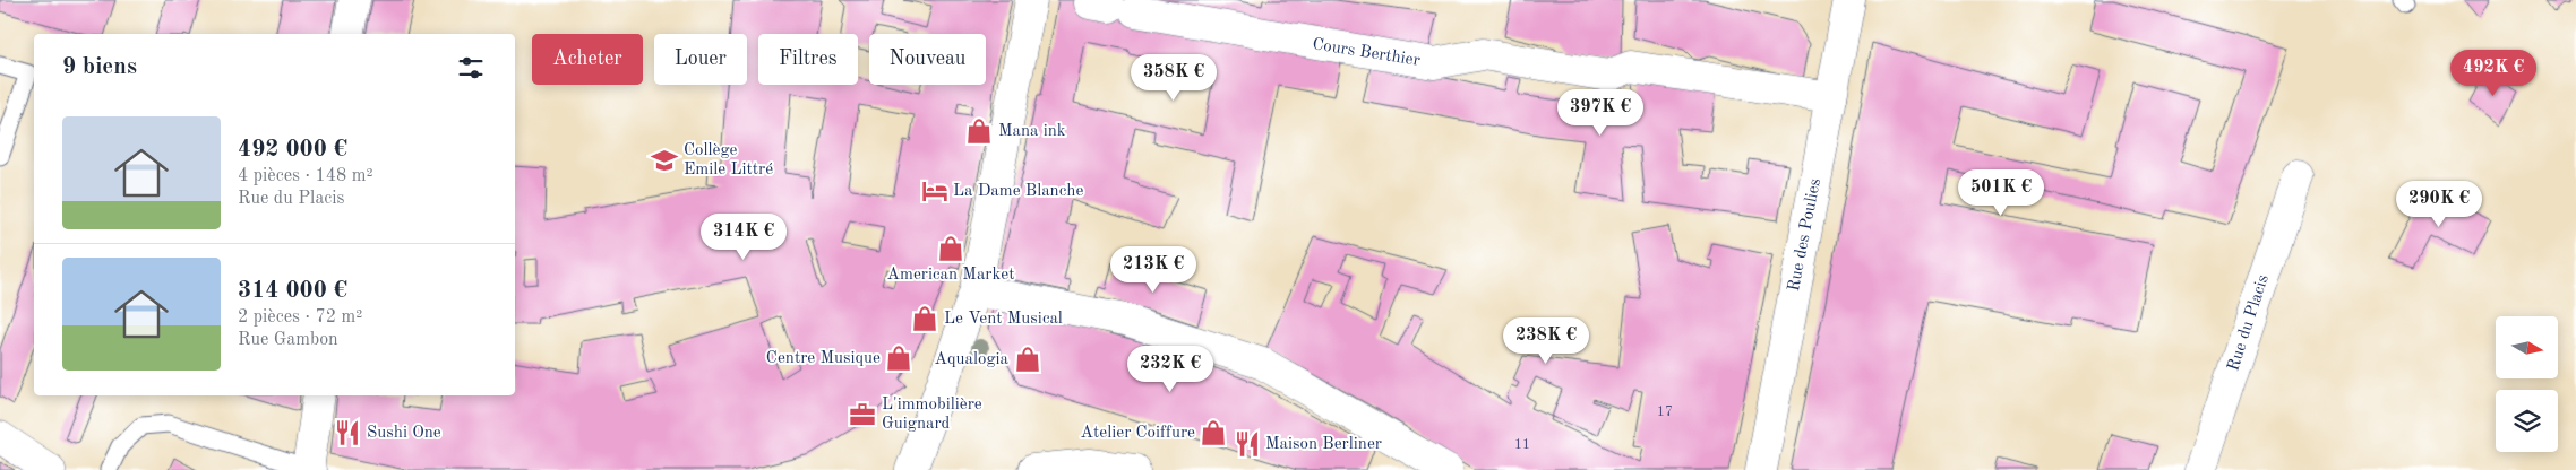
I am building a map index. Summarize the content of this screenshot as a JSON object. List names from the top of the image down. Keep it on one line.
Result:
{"streets":{"street":["Cours Berthier","Rue des Poulies","Rue du Placis"]},"crossings":[["Cours Berthier","Rue des Poulies"]],"places":{"shop":["Mana ink","American Market","Le Vent Musical","Centre Musique","Aqualogia","Atelier Coiffure"],"school or university":["Collège Emile Littré"],"hotel":["La Dame Blanche"],"office":["L'immobilière Guignard"],"restaurant":["Sushi One","Maison Berliner"]},"house_numbers":["17","11"],"north":"right","page":{"chip":["Acheter","Louer","Filtres","Nouveau"],"heading":"9 biens","price":["492K €","358K €","397K €","501K €","290K €","314K €","213K €","238K €","232K €"],"list":[{"name":"492 000 €","note":"4 pièces · 148 m² · Rue du Placis"},{"name":"314 000 €","note":"2 pièces · 72 m² · Rue Gambon"}]}}
